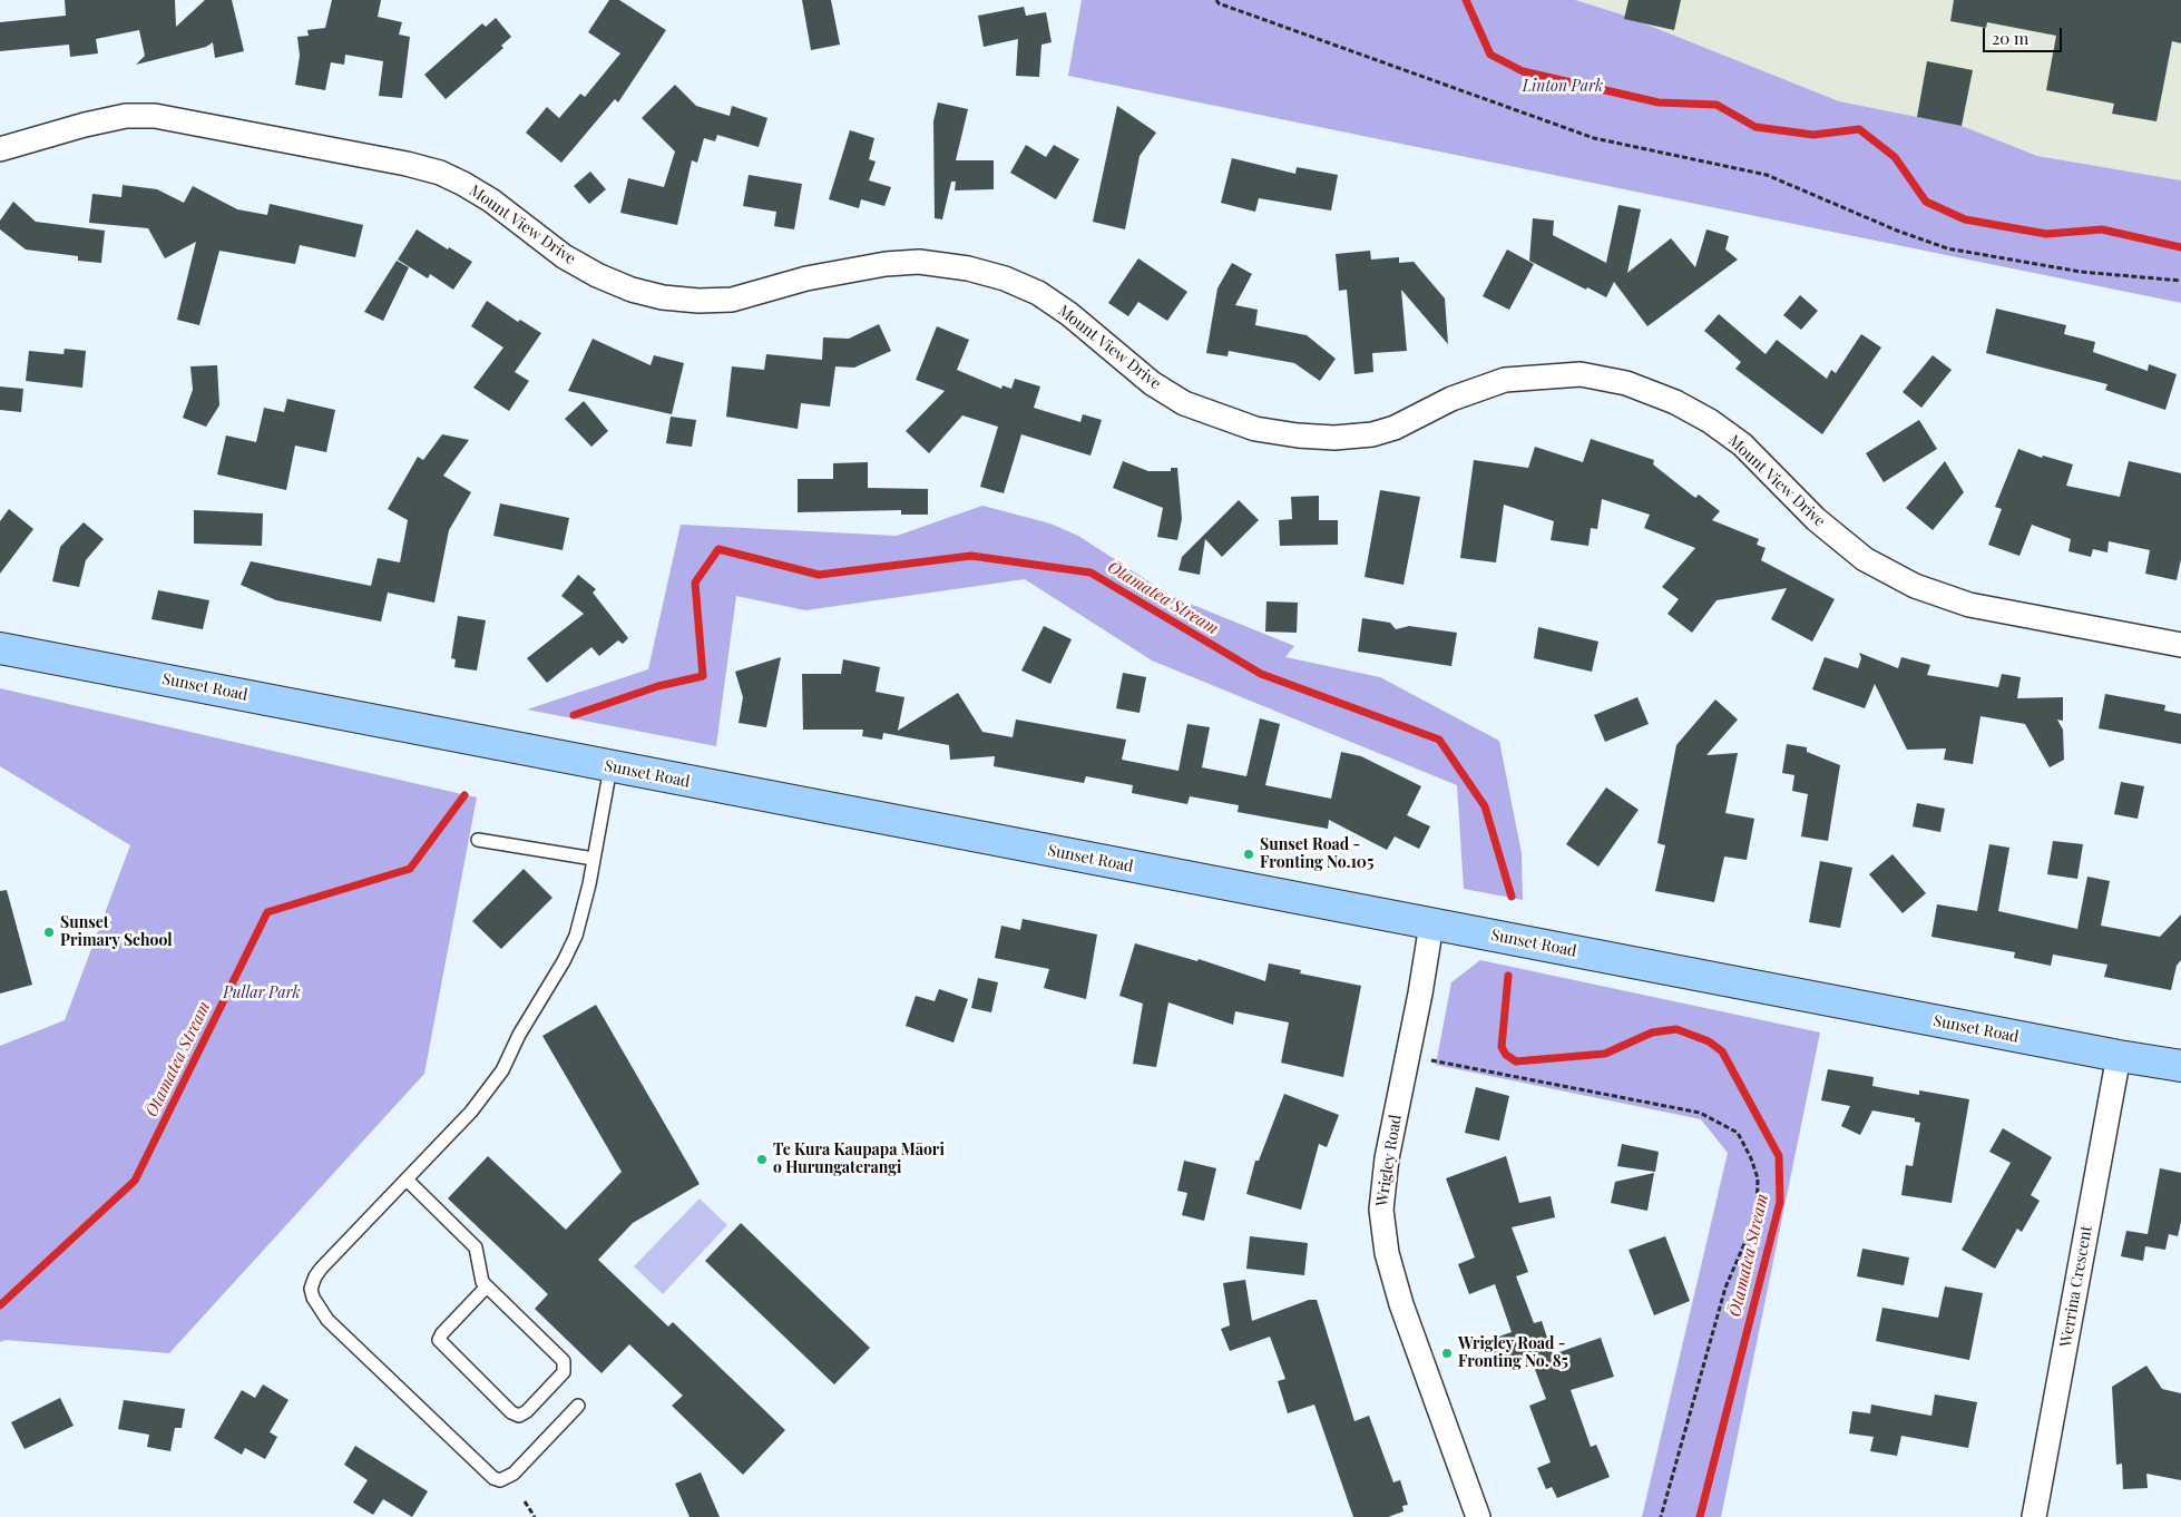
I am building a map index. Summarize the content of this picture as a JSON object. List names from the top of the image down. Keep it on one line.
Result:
{"streets":{"main road":["Sunset Road"],"street":["Mount View Drive","Wrigley Road","Werrina Crescent"]},"crossings":[["Sunset Road","Wrigley Road"],["Sunset Road","Werrina Crescent"]],"water":["Ōtamatea Stream"],"parks":["Linton Park","Pullar Park"],"places":["Sunset Road - Fronting No.105","Sunset Primary School","Te Kura Kaupapa Māori o Hurungaterangi","Wrigley Road - Fronting No. 85"],"scale_bar":"20 m"}
